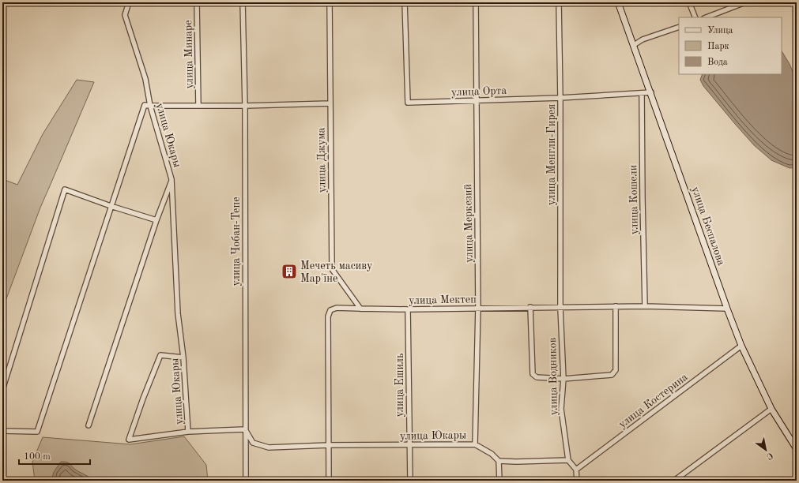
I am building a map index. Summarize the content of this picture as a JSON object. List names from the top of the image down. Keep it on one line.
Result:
{"streets":{"main road":["улица Беспалова"],"street":["улица Минаре","улица Орта","улица Юкары","улица Менгли-Гирея","улица Джума","улица Кошели","улица Меркезий","улица Чобан-Тепе","улица Мектеп","улица Водников","улица Ешиль","улица Костерина"]},"crossings":[["улица Орта","улица Менгли-Гирея"],["улица Орта","улица Кошели"],["улица Орта","улица Меркезий"],["улица Орта","улица Беспалова"],["улица Юкары","улица Меркезий"],["улица Юкары","улица Чобан-Тепе"],["улица Юкары","улица Мектеп"],["улица Юкары","улица Ешиль"],["улица Менгли-Гирея","улица Мектеп"],["улица Менгли-Гирея","улица Водников"],["улица Джума","улица Мектеп"],["улица Кошели","улица Мектеп"],["улица Меркезий","улица Мектеп"],["улица Беспалова","улица Мектеп"],["улица Беспалова","улица Костерина"],["улица Мектеп","улица Водников"],["улица Мектеп","улица Ешиль"]],"places":{"building":["Мечеть масиву Мар'їне"]},"legend":["Улица","Парк","Вода"],"scale_bar":"100 m","north":"bottom right"}
